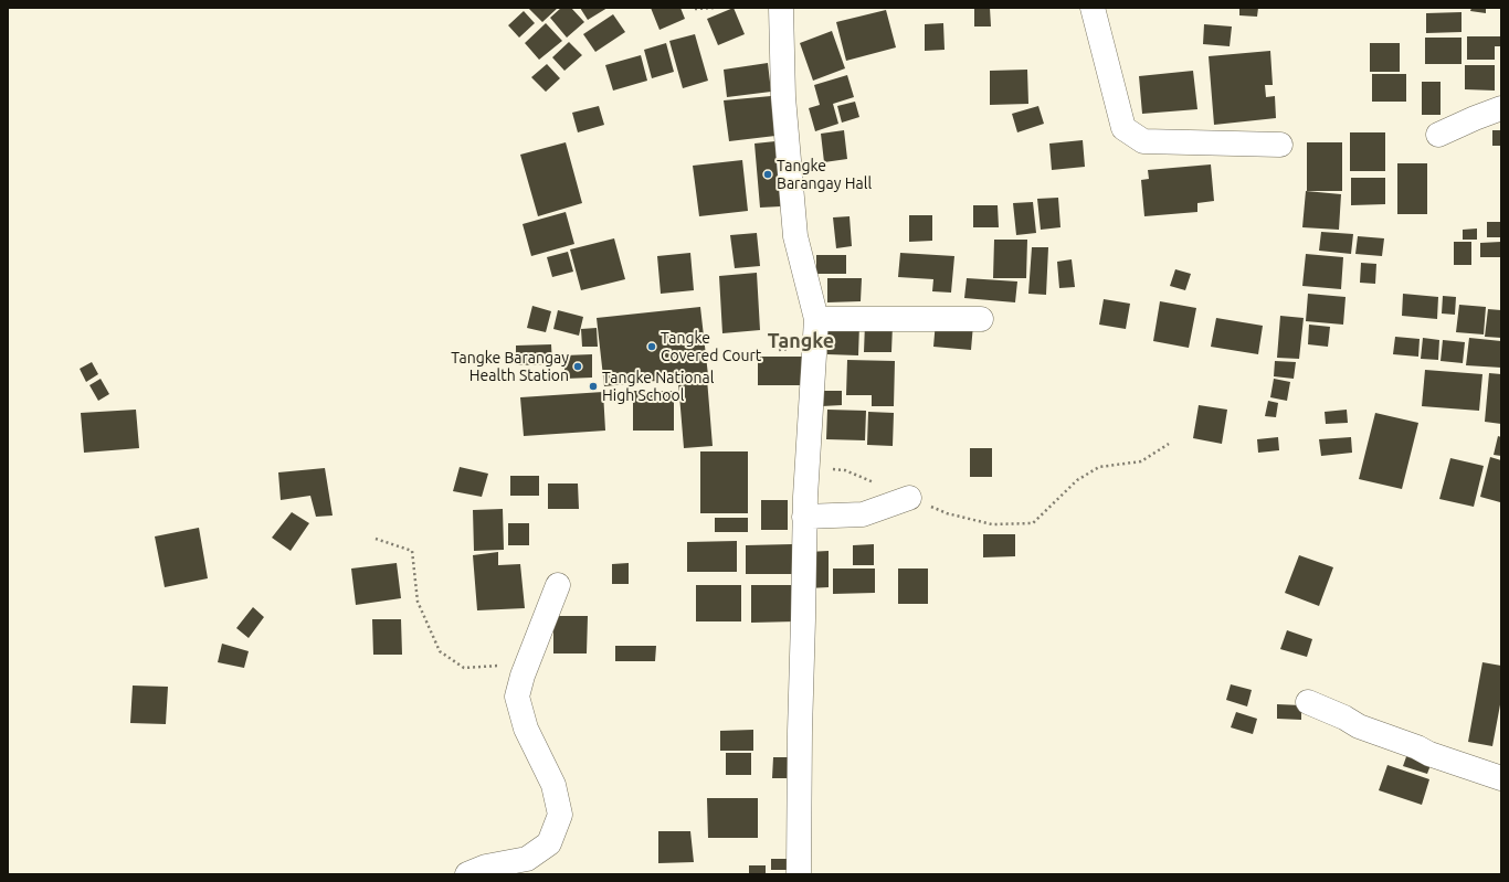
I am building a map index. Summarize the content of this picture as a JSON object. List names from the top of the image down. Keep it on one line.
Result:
{"districts":["Tangke"],"places":["Tangke Barangay Hall","Tangke Covered Court","Tangke Barangay Health Station","Tangke National High School"]}
